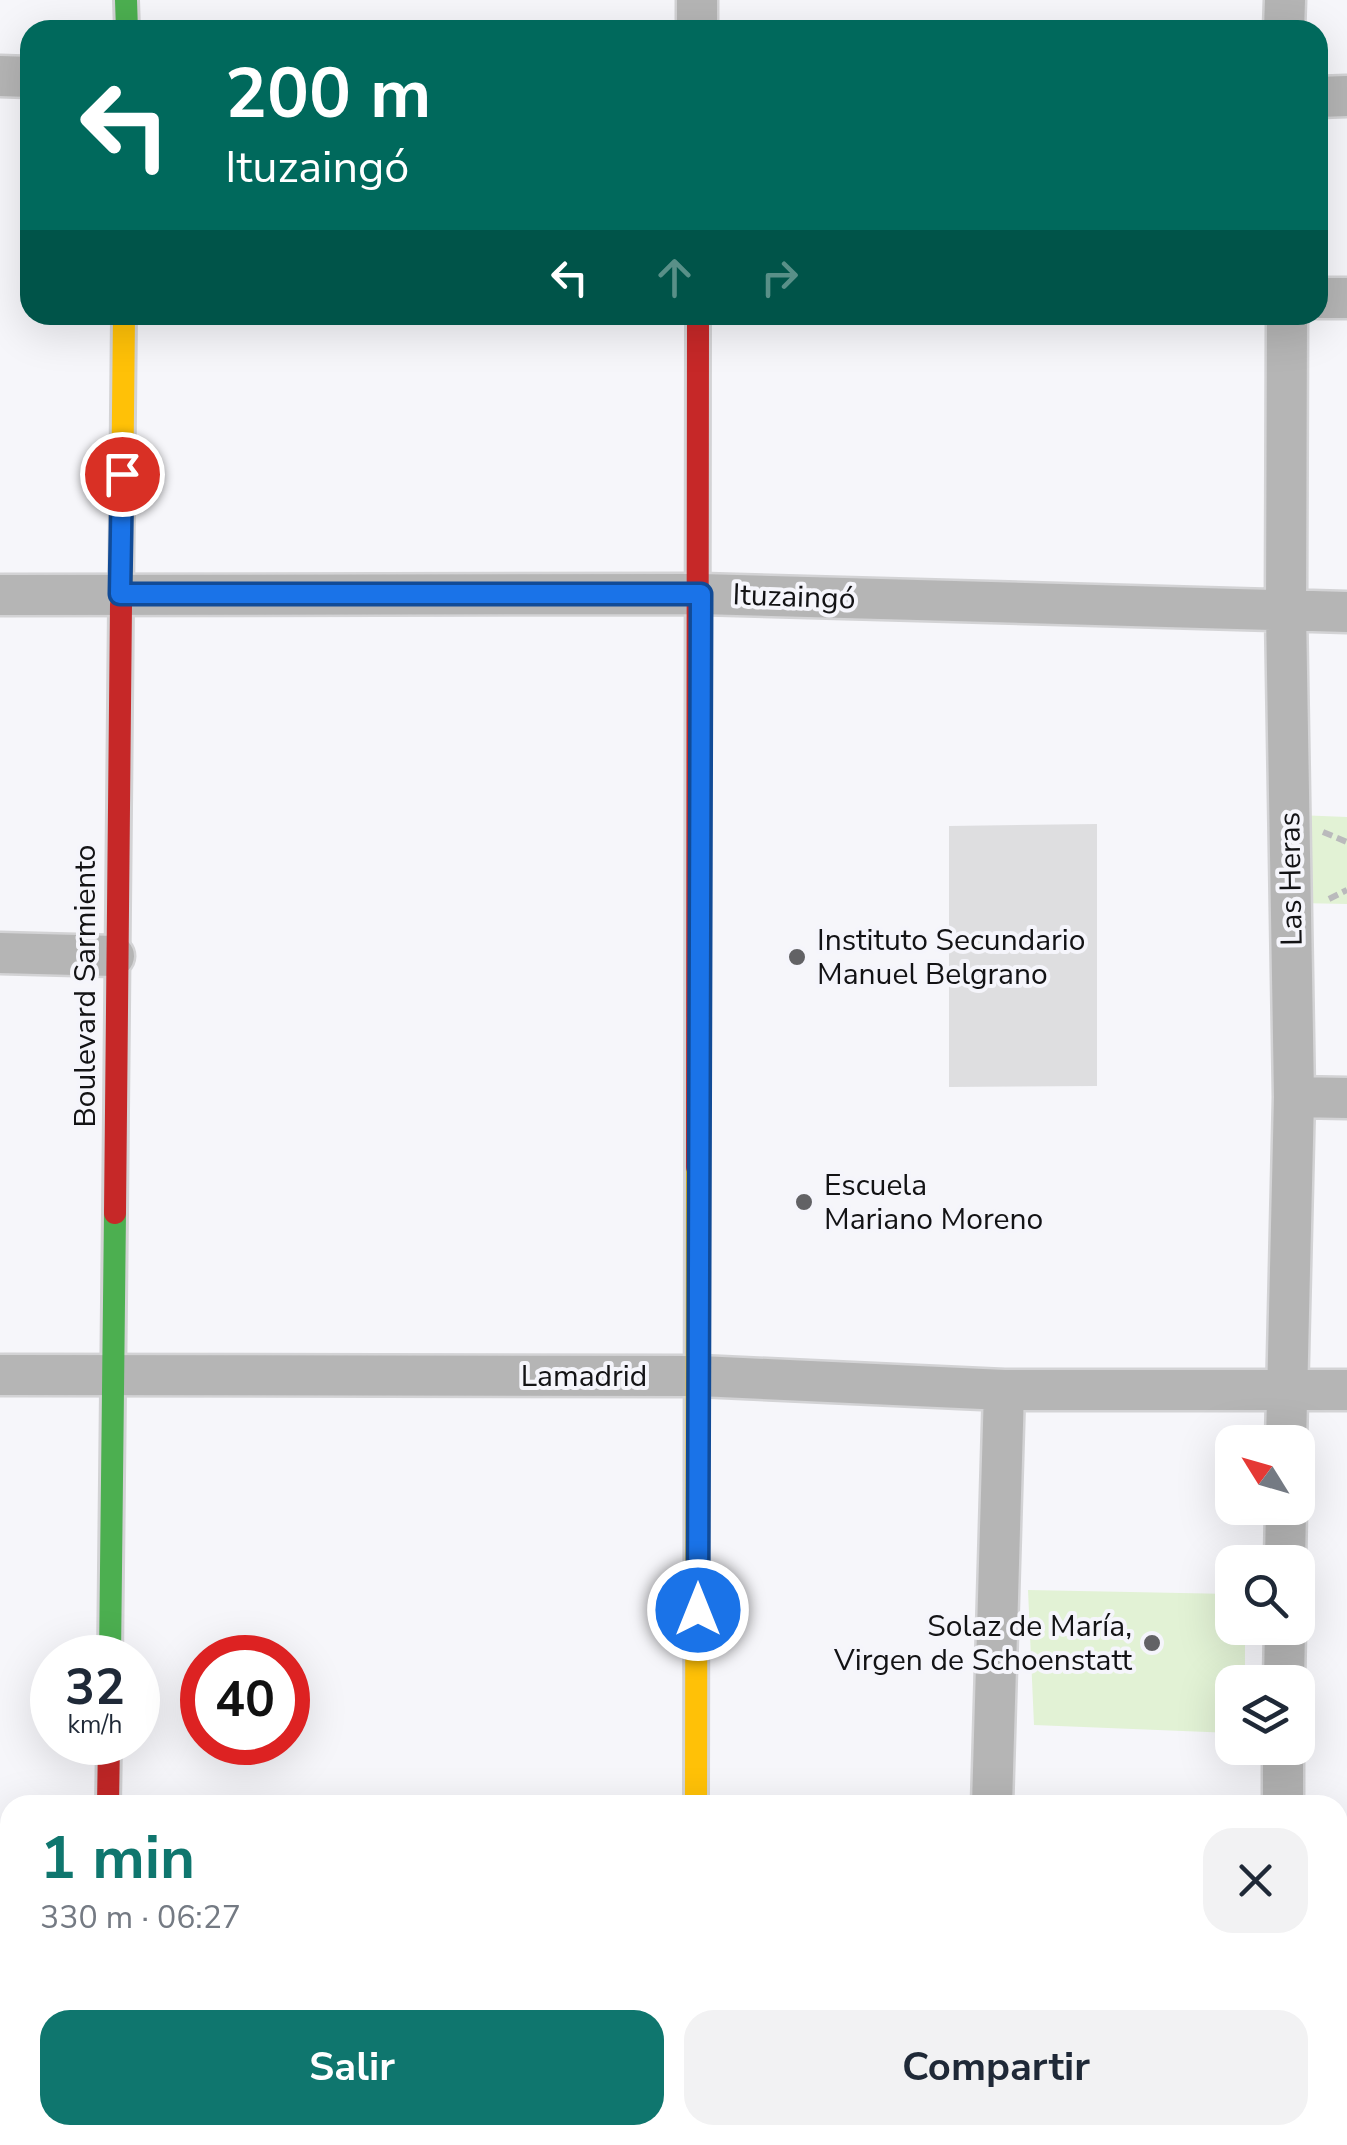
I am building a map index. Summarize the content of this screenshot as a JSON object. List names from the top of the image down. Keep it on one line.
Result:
{"streets":{"street":["Ituzaingó","Las Heras","Boulevard Sarmiento","Lamadrid"]},"crossings":[["Ituzaingó","Las Heras"],["Ituzaingó","Boulevard Sarmiento"],["Las Heras","Lamadrid"],["Boulevard Sarmiento","Lamadrid"]],"places":["Instituto Secundario Manuel Belgrano","Escuela Mariano Moreno","Solaz de María, Virgen de Schoenstatt"],"north":"top left","page":{"turn":["200 m","Ituzaingó"],"speed":"32 km/h","limit":"40","heading":["1 min","330 m · 06:27"],"buttons":["Salir","Compartir"]}}
